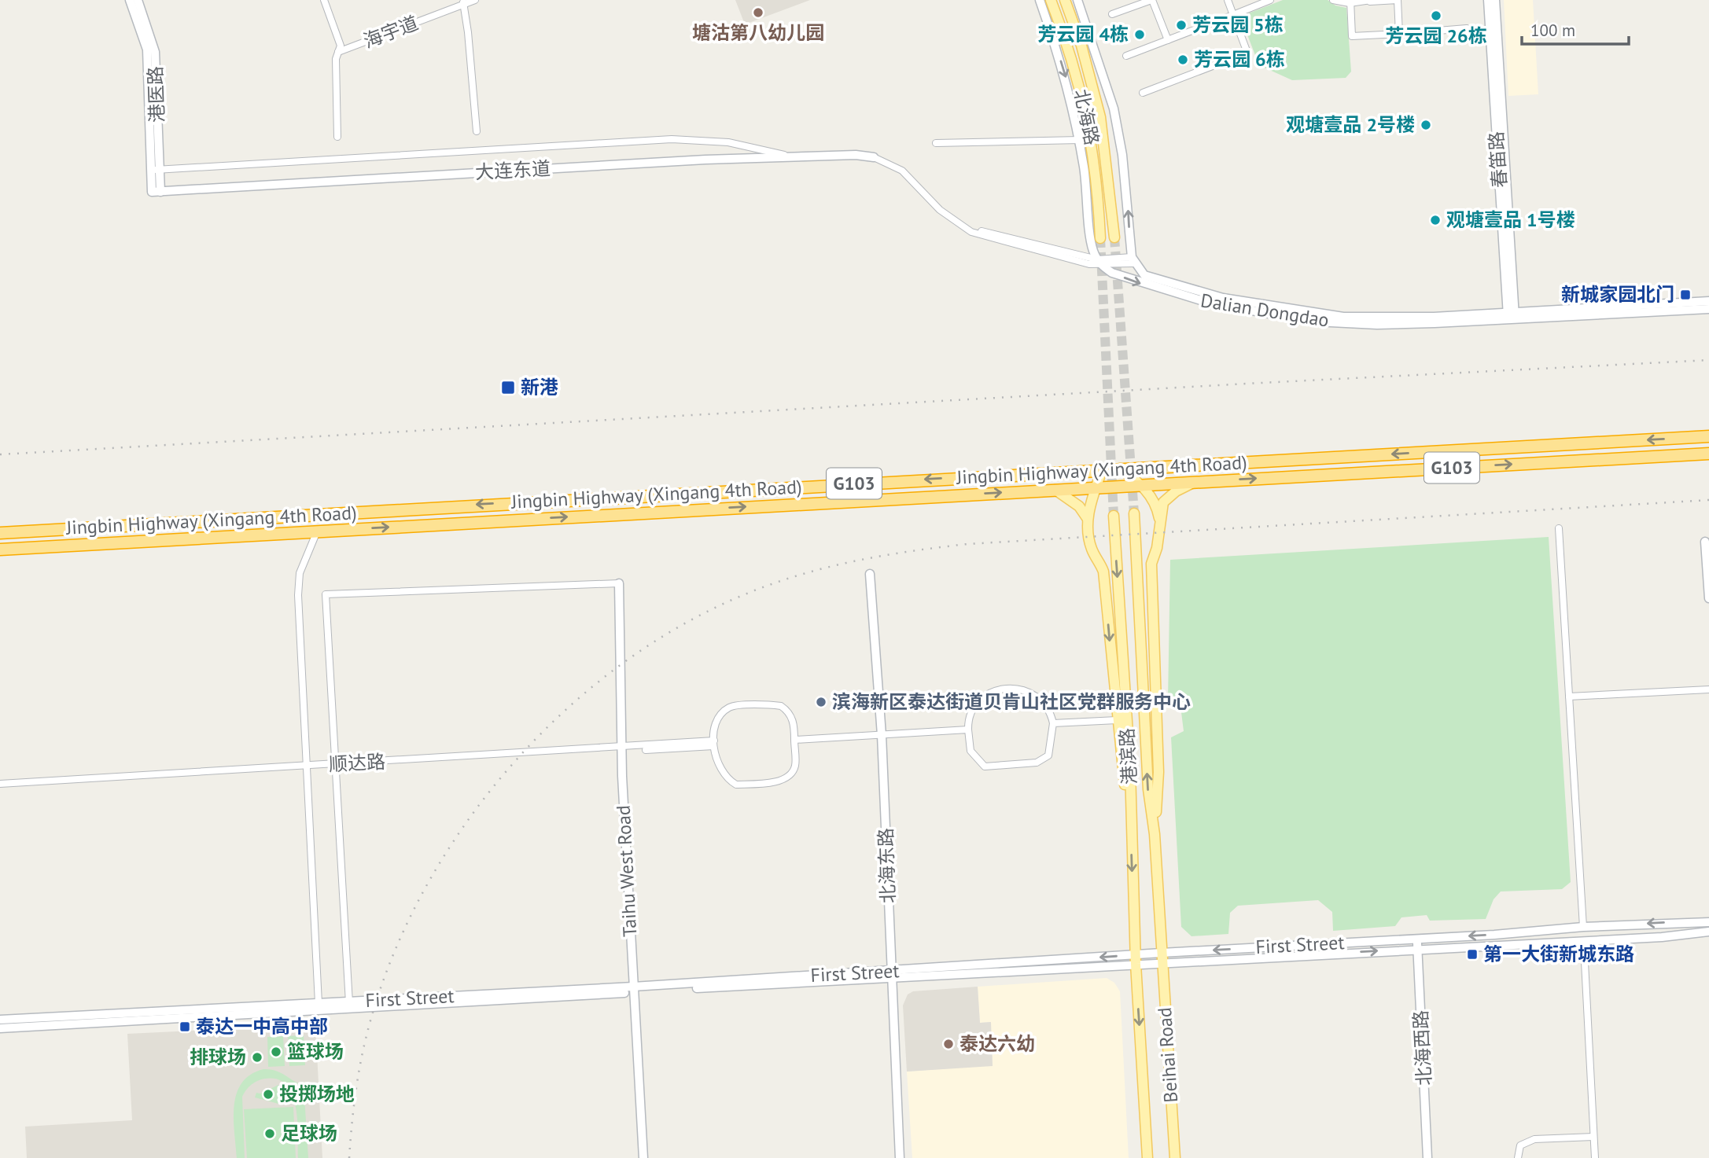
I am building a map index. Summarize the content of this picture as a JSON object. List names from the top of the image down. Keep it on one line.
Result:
{"streets":{"highway":["G103","Jingbin Highway (Xingang 4th Road)"],"main road":["港医路","北海路","春笛路","大连东道","Dalian Dongdao","港滨路","北海东路","Taihu West Road","First Street","北海西路","Beihai Road"],"street":["海宇道","顺达路"]},"crossings":[["港医路","大连东道"],["春笛路","Dalian Dongdao"],["港滨路","First Street"],["港滨路","Beihai Road"],["顺达路","Taihu West Road"],["北海东路","First Street"],["Taihu West Road","First Street"],["First Street","北海西路"],["First Street","Beihai Road"]],"places":{"other":["塘沽第八幼儿园","芳云园 26栋","芳云园 5栋","芳云园 4栋","芳云园 6栋","观塘壹品 2号楼","观塘壹品 1号楼","滨海新区泰达街道贝肯山社区党群服务中心","泰达六幼","篮球场","排球场","投掷场地","足球场"],"transit":["新城家园北门","新港","第一大街新城东路","泰达一中高中部"]},"scale_bar":"100 m"}
